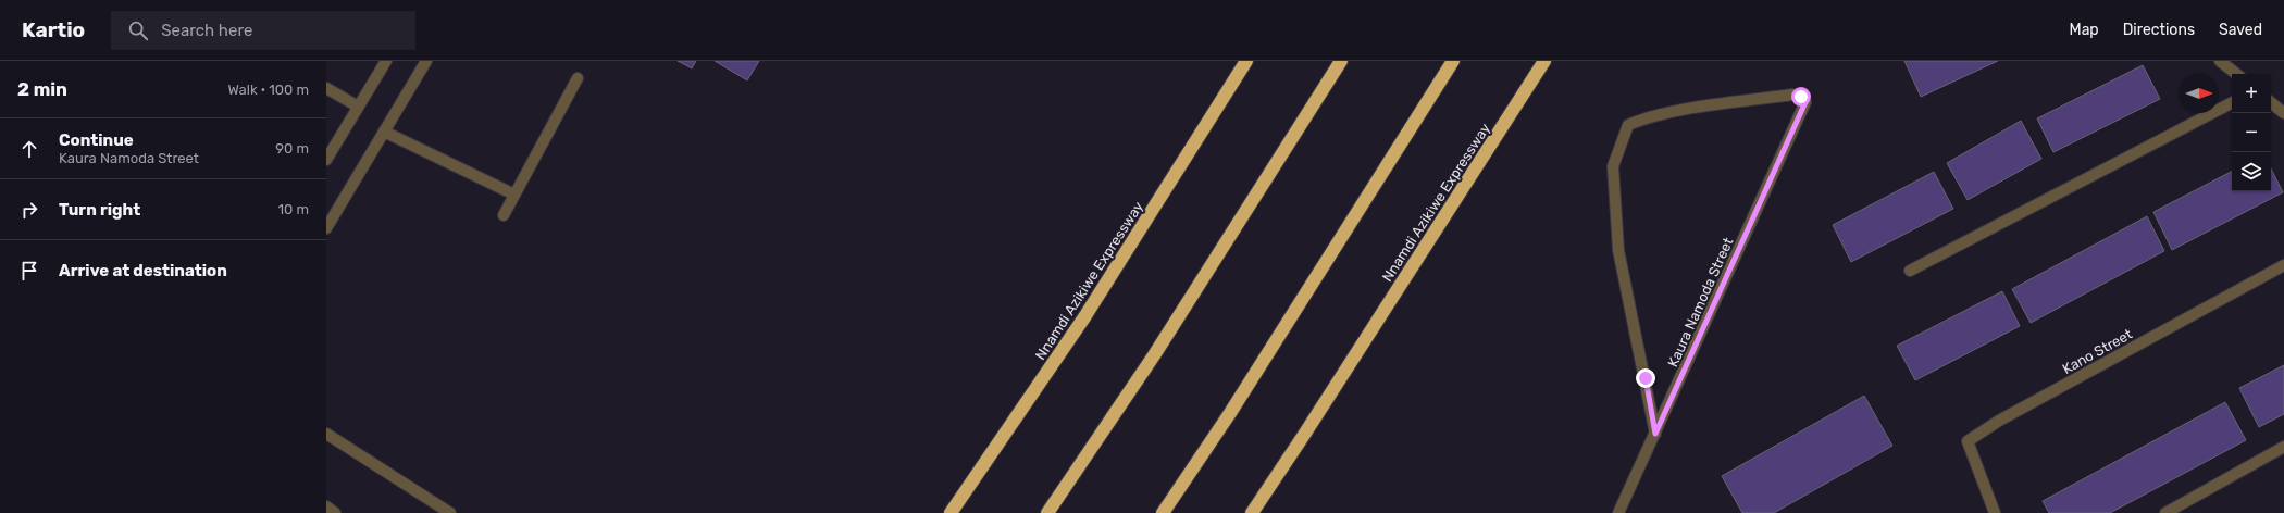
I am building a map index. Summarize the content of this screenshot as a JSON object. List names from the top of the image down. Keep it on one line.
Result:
{"streets":{"highway":["Nnamdi Azikiwe Expressway"],"street":["Kaura Namoda Street","Kano Street"]},"north":"right","page":{"header":"Kartio","search":"Search here","nav":["Map","Directions","Saved"],"heading":["2 min","Walk · 100 m"],"map_buttons":["+","−"],"list":[["Continue","Kaura Namoda Street","90 m"],["Turn right","10 m"],"Arrive at destination"]}}
